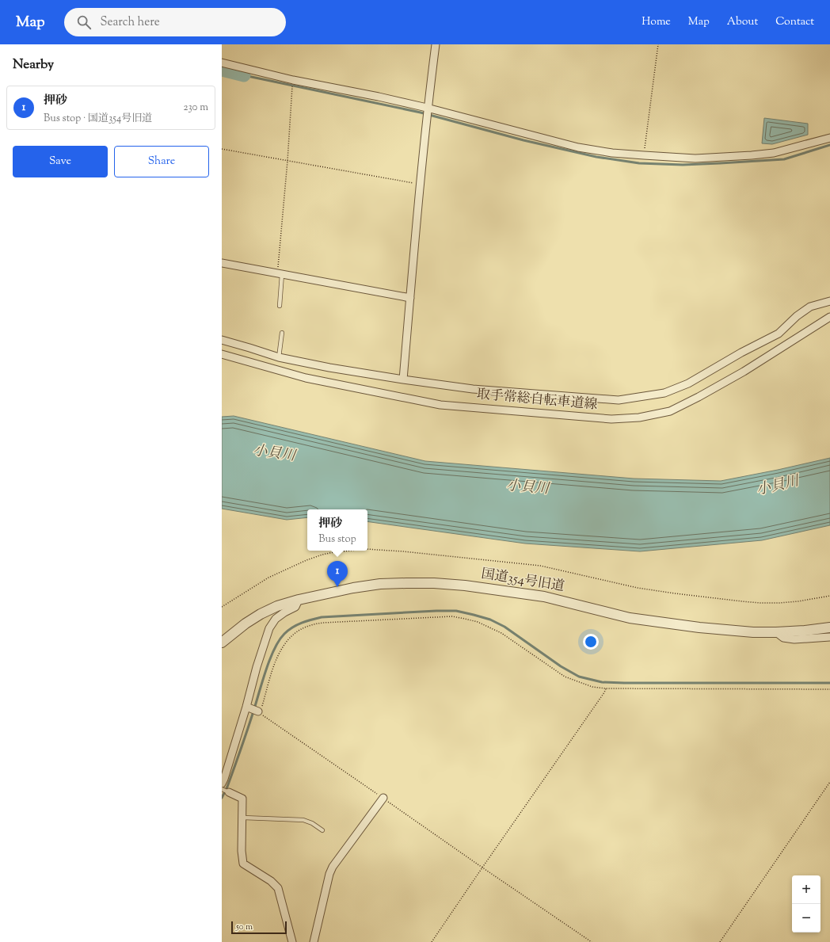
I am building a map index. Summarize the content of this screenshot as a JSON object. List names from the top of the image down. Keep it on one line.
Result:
{"streets":{"street":["取手常総自転車道線","国道354号旧道"]},"water":["小貝川"],"scale_bar":"50 m","page":{"header":"Map","search":"Search here","nav":["Home","Map","About","Contact"],"heading":"Nearby","list":[{"mark":"1","name":"押砂","note":"Bus stop · 国道354号旧道","value":"230 m"}],"buttons":["Save","Share"],"popup":["押砂","Bus stop"],"pins":"1","map_buttons":["+","−"],"scale":"50 m"}}
